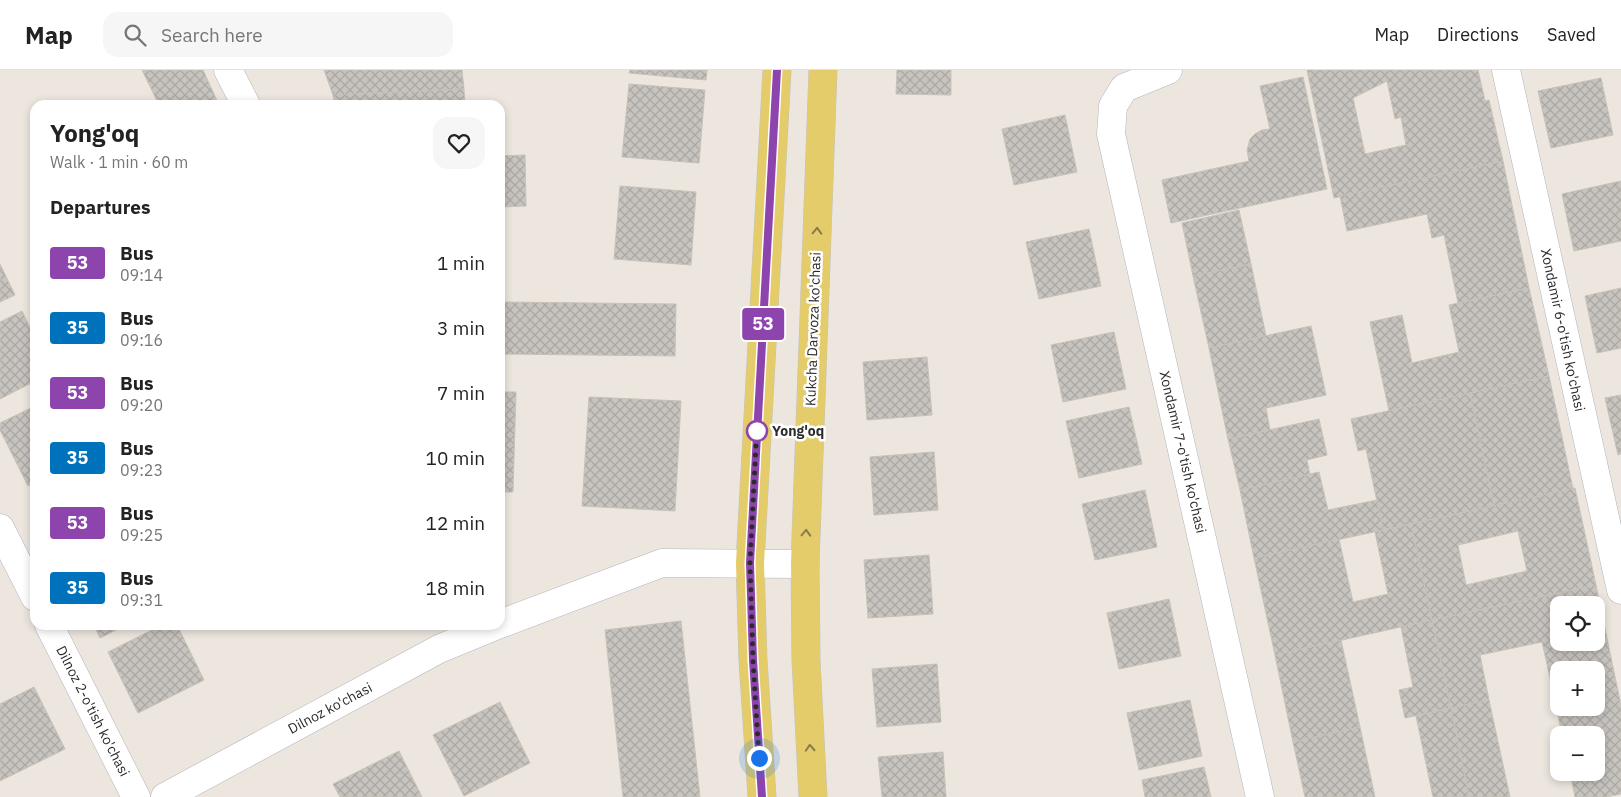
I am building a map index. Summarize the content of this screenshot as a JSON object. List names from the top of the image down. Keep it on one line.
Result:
{"streets":{"main road":["Kukcha Darvoza ko'chasi"],"street":["Xondamir 6-o'tish ko'chasi","Xondamir 7-o'tish ko'chasi","Dilnoz ko'chasi","Dilnoz 2-o'tish ko'chasi"]},"crossings":[["Kukcha Darvoza ko'chasi","Dilnoz ko'chasi"]],"places":["Yong'oq"],"lines":["bus line 53"],"page":{"header":"Map","search":"Search here","nav":["Map","Directions","Saved"],"on_map":"53","heading":[["Yong'oq","Walk · 1 min · 60 m"],"Departures"],"list":[{"mark":"53","name":"Bus","note":"09:14","value":"1 min"},{"mark":"35","name":"Bus","note":"09:16","value":"3 min"},{"mark":"53","name":"Bus","note":"09:20","value":"7 min"},{"mark":"35","name":"Bus","note":"09:23","value":"10 min"},{"mark":"53","name":"Bus","note":"09:25","value":"12 min"},{"mark":"35","name":"Bus","note":"09:31","value":"18 min"}],"map_buttons":["+","−"]}}
